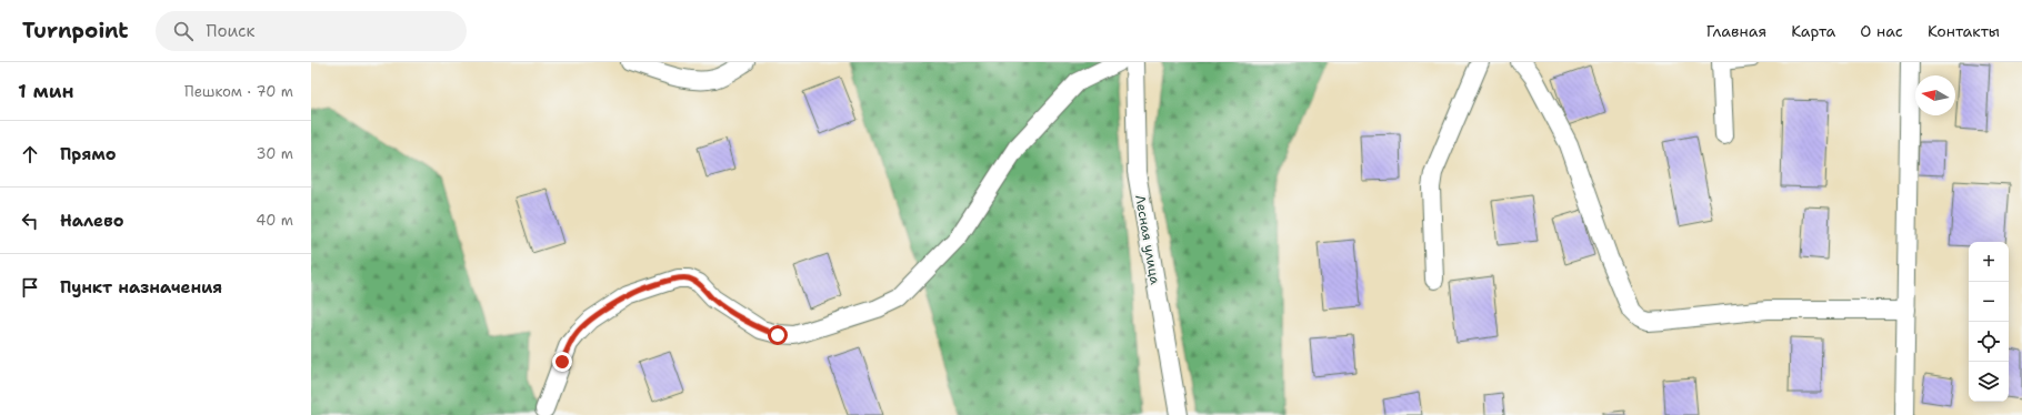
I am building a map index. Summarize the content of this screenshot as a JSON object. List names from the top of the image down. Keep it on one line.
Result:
{"streets":{"street":["Лесная улица"]},"north":"left","page":{"header":"Turnpoint","search":"Поиск","nav":["Главная","Карта","О нас","Контакты"],"heading":["1 мин","Пешком · 70 m"],"list":[["Прямо","30 m"],["Налево","40 m"],"Пункт назначения"],"map_buttons":["+","−"]}}
